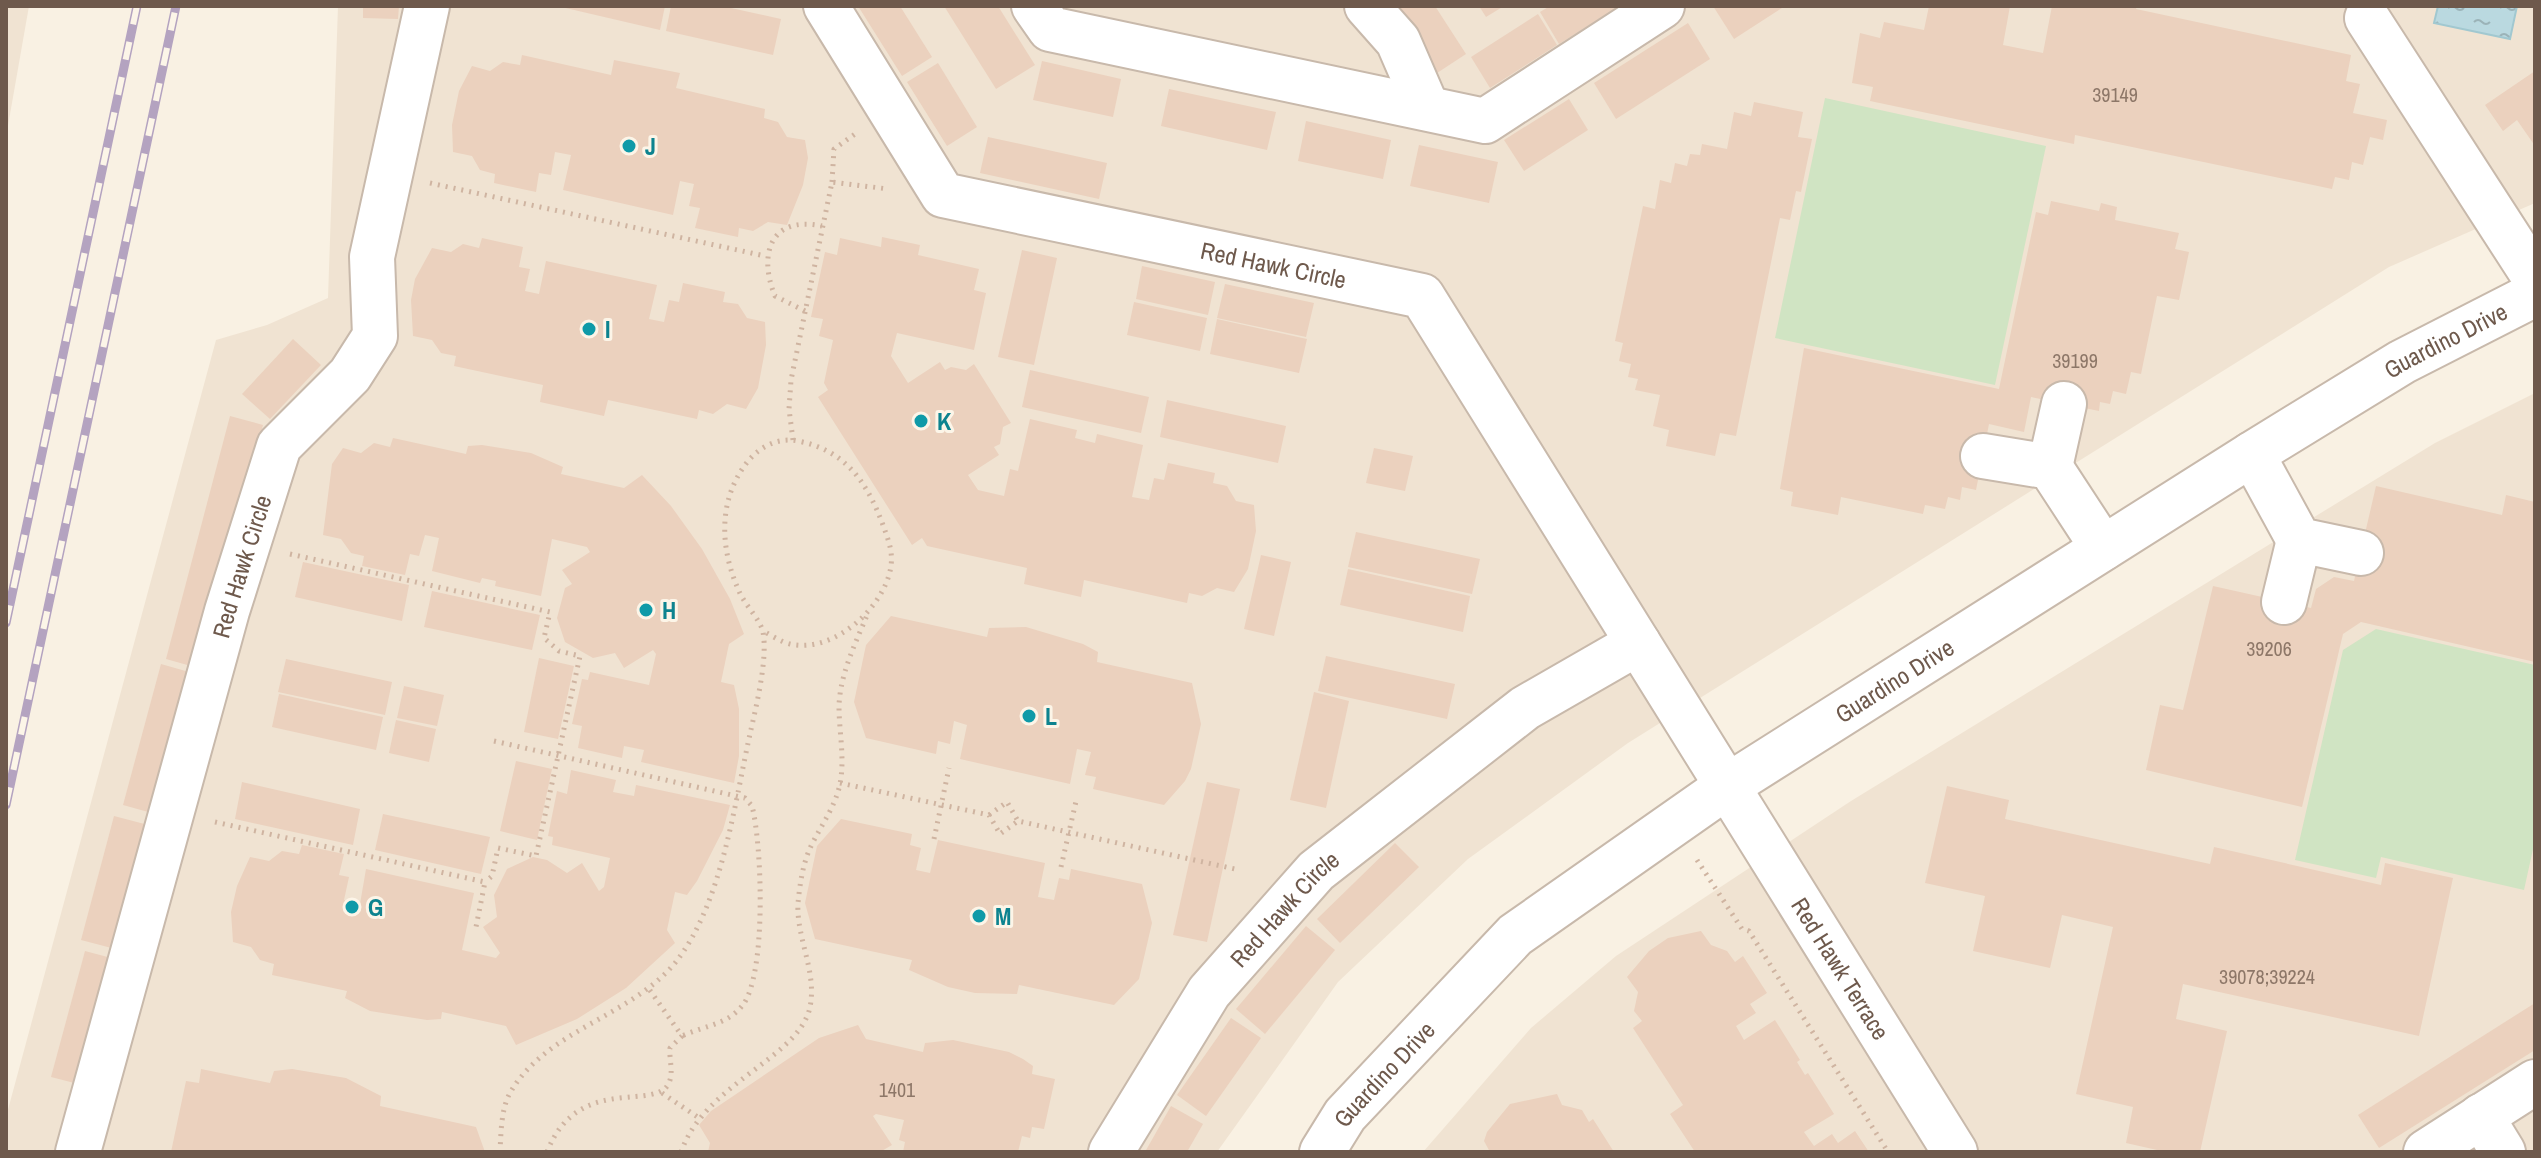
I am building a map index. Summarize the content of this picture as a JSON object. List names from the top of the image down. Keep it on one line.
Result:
{"streets":{"street":["Red Hawk Circle","Guardino Drive","Red Hawk Terrace"]},"crossings":[["Red Hawk Circle","Guardino Drive"],["Red Hawk Circle","Red Hawk Terrace"],["Guardino Drive","Red Hawk Terrace"]],"places":["J","I","K","H","L","G","M"],"house_numbers":["39149","39199","39206","39078;39224","1401"]}
